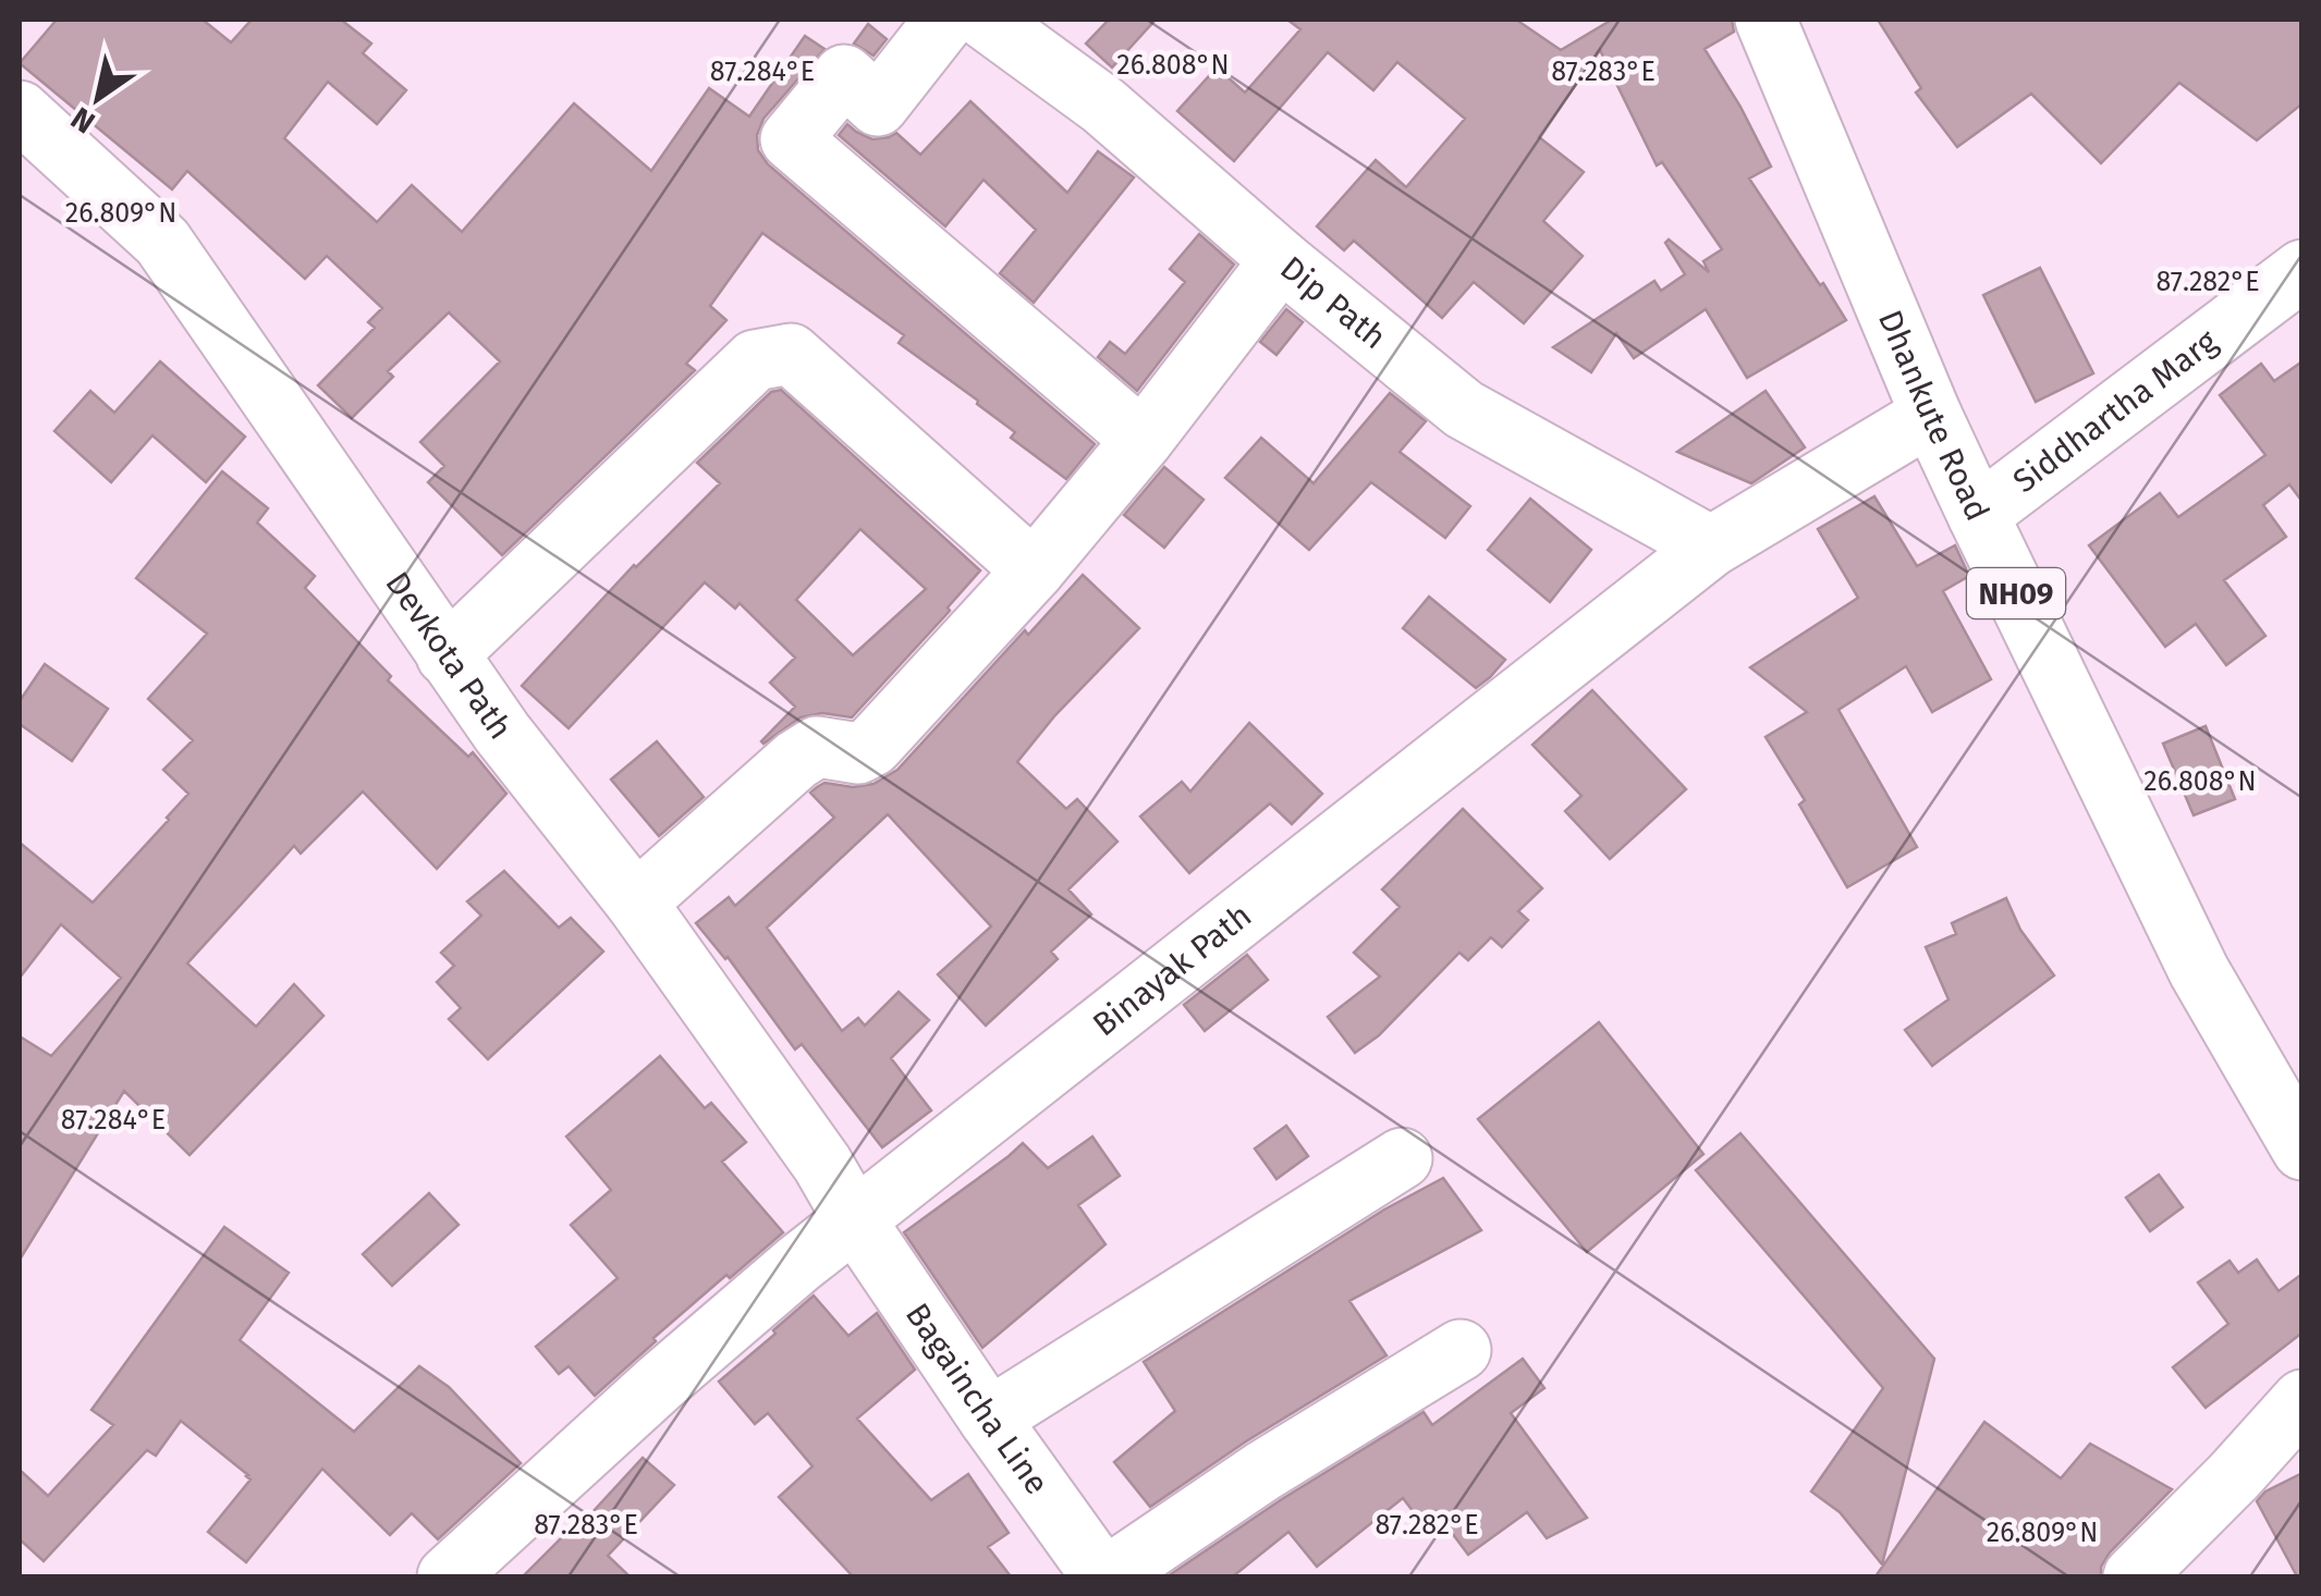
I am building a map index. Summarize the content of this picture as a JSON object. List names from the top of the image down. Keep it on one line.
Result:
{"streets":{"street":["Dip Path","Siddhartha Marg","Dhankute Road","NH09","Devkota Path","Binayak Path","Bagaincha Line"]},"crossings":[["Dip Path","Binayak Path"],["Siddhartha Marg","Dhankute Road"],["Dhankute Road","Binayak Path"],["Devkota Path","Binayak Path"],["Devkota Path","Bagaincha Line"],["Binayak Path","Bagaincha Line"]],"north":"bottom left","coordinates":["26.808°N","87.284°E","87.283°E","26.809°N","87.282°E"]}
